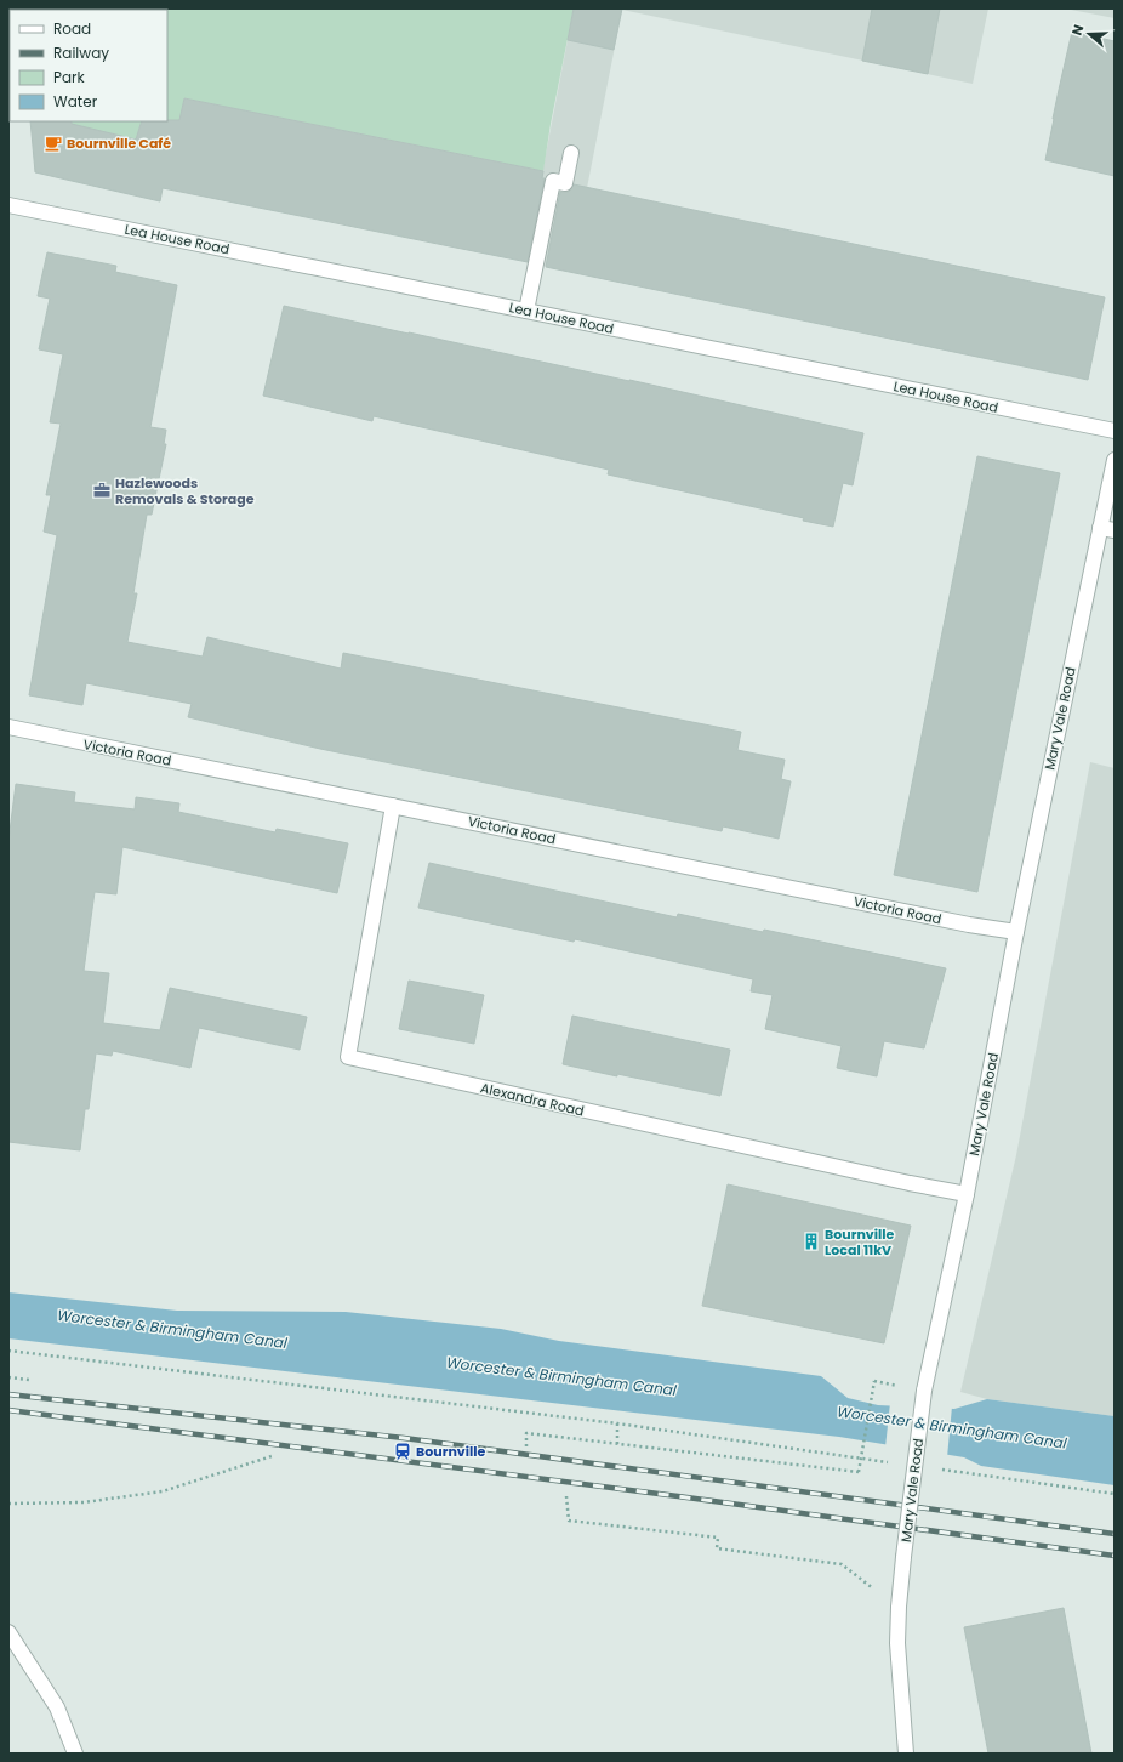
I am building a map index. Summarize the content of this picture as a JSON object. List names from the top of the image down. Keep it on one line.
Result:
{"streets":{"street":["Lea House Road","Mary Vale Road","Victoria Road","Alexandra Road"]},"crossings":[["Mary Vale Road","Victoria Road"],["Mary Vale Road","Alexandra Road"],["Victoria Road","Alexandra Road"]],"water":["Worcester & Birmingham Canal"],"places":{"cafe":["Bournville Café"],"office":["Hazlewoods Removals & Storage"],"building":["Bournville Local 11kV"],"station":["Bournville"]},"legend":["Road","Railway","Park","Water"],"north":"left"}
